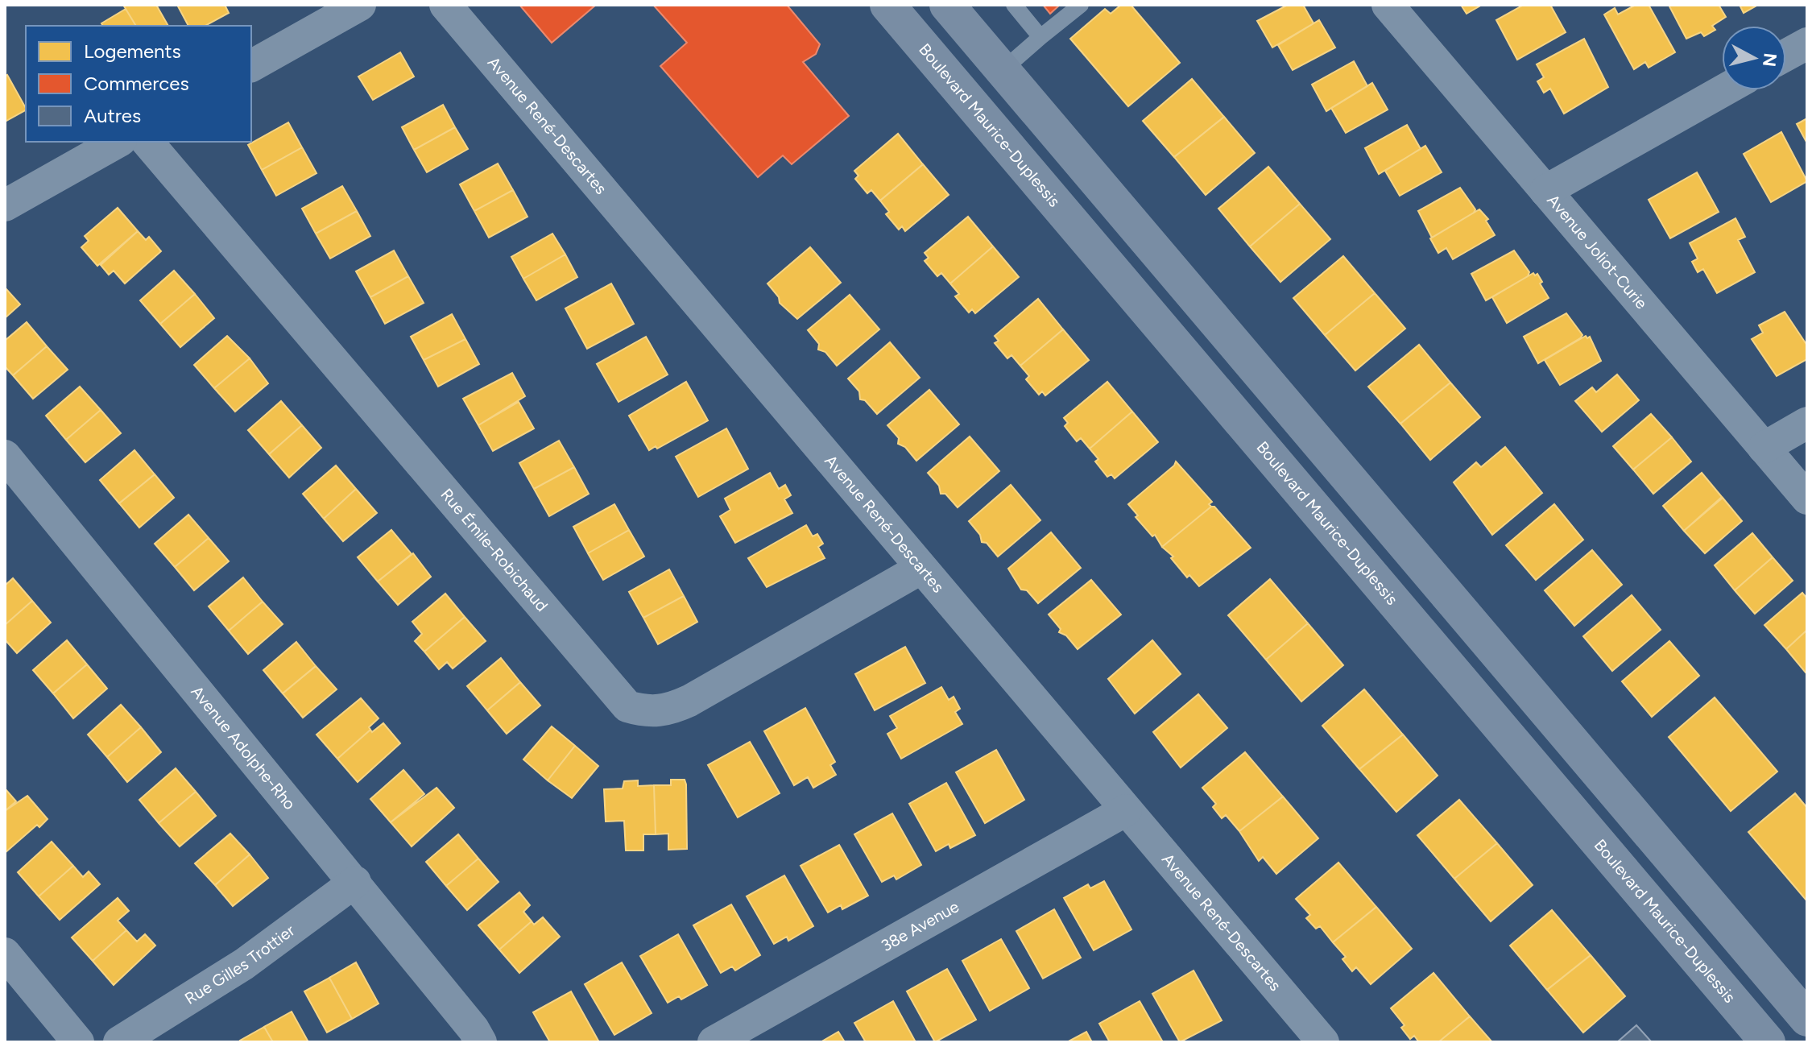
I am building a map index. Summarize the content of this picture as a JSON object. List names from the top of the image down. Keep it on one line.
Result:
{"streets":{"street":["Avenue René-Descartes","Boulevard Maurice-Duplessis","Avenue Joliot-Curie","Rue Émile-Robichaud","Avenue Adolphe-Rho","38e Avenue","Rue Gilles Trottier"]},"crossings":[["Avenue René-Descartes","Rue Émile-Robichaud"],["Avenue René-Descartes","38e Avenue"],["Avenue Adolphe-Rho","Rue Gilles Trottier"]],"legend":["Logements","Commerces","Autres"],"north":"right"}
